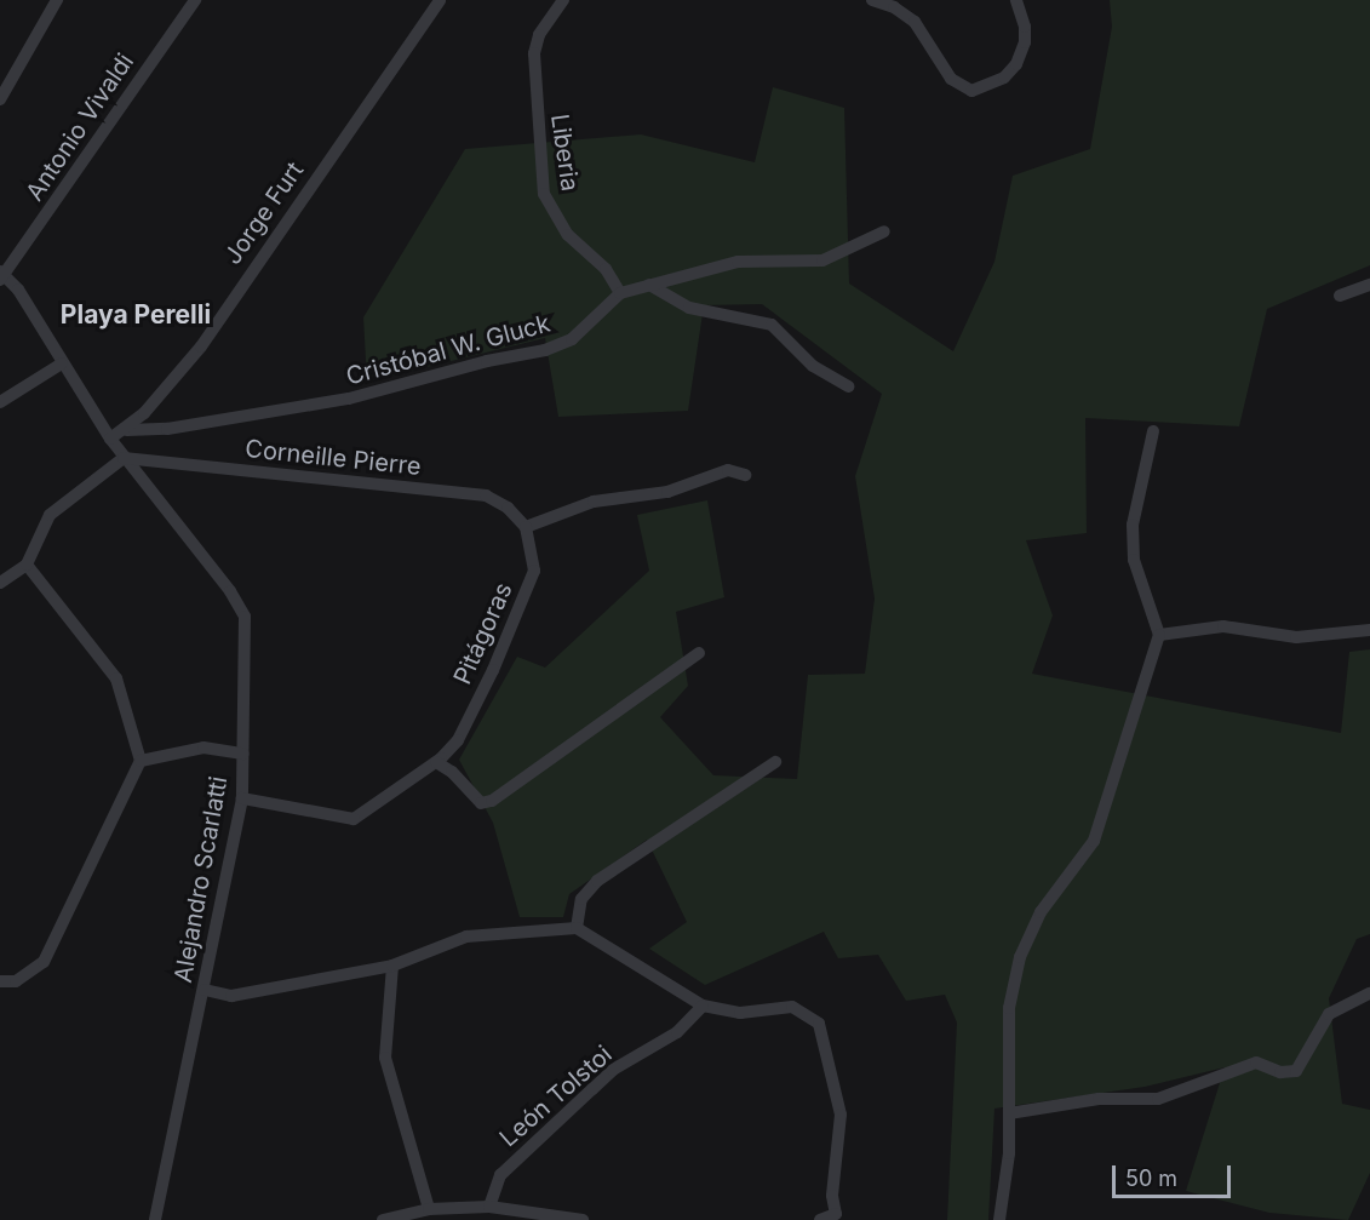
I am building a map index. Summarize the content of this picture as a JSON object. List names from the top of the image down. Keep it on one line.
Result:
{"streets":{"street":["Antonio Vivaldi","Liberia","Jorge Furt","Cristóbal W. Gluck","Corneille Pierre","Pitágoras","Alejandro Scarlatti","León Tolstoi"]},"crossings":[["Antonio Vivaldi","Alejandro Scarlatti"],["Liberia","Cristóbal W. Gluck"],["Jorge Furt","Cristóbal W. Gluck"],["Jorge Furt","Alejandro Scarlatti"],["Corneille Pierre","Pitágoras"],["Corneille Pierre","Alejandro Scarlatti"],["Pitágoras","Alejandro Scarlatti"]],"districts":["Playa Perelli"],"scale_bar":"50 m"}
